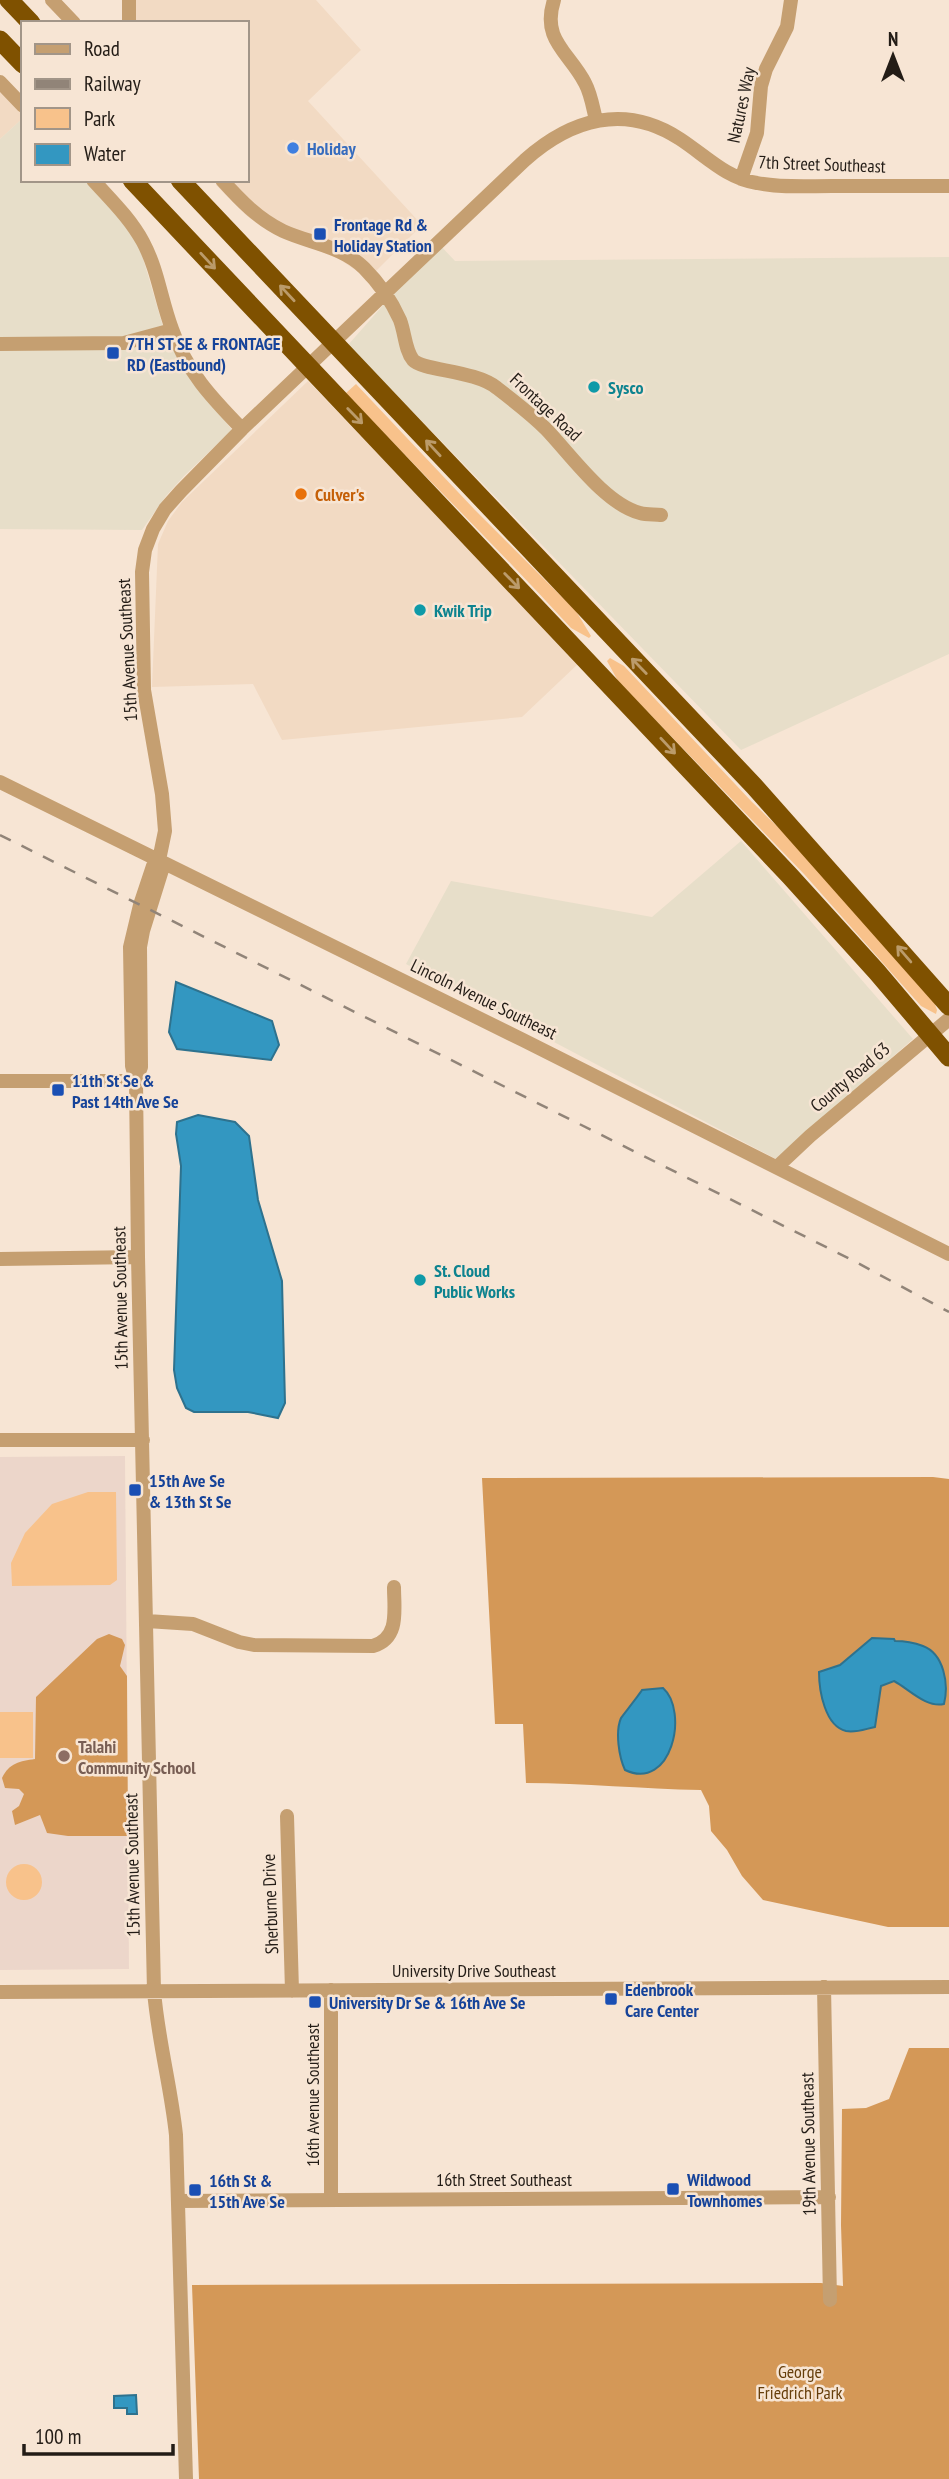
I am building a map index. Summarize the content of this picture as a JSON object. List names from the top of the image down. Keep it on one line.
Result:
{"streets":{"street":["Natures Way","7th Street Southeast","Frontage Road","15th Avenue Southeast","Lincoln Avenue Southeast","County Road 63","Sherburne Drive","University Drive Southeast","16th Avenue Southeast","19th Avenue Southeast","16th Street Southeast"]},"crossings":[["Natures Way","7th Street Southeast"],["7th Street Southeast","Frontage Road"],["7th Street Southeast","15th Avenue Southeast"],["15th Avenue Southeast","Lincoln Avenue Southeast"],["15th Avenue Southeast","University Drive Southeast"],["15th Avenue Southeast","16th Street Southeast"],["Lincoln Avenue Southeast","County Road 63"],["Sherburne Drive","University Drive Southeast"],["University Drive Southeast","16th Avenue Southeast"],["University Drive Southeast","19th Avenue Southeast"],["16th Avenue Southeast","16th Street Southeast"],["19th Avenue Southeast","16th Street Southeast"]],"parks":["George Friedrich Park"],"places":{"other":["Holiday","Sysco","Culver's","Kwik Trip","St. Cloud Public Works","Talahi Community School"],"transit":["Frontage Rd & Holiday Station","7TH ST SE & FRONTAGE RD (Eastbound)","11th St Se & Past 14th Ave Se","15th Ave Se & 13th St Se","Edenbrook Care Center","University Dr Se & 16th Ave Se","Wildwood Townhomes","16th St & 15th Ave Se"]},"legend":["Road","Railway","Park","Water"],"scale_bar":"100 m","north":"top"}
